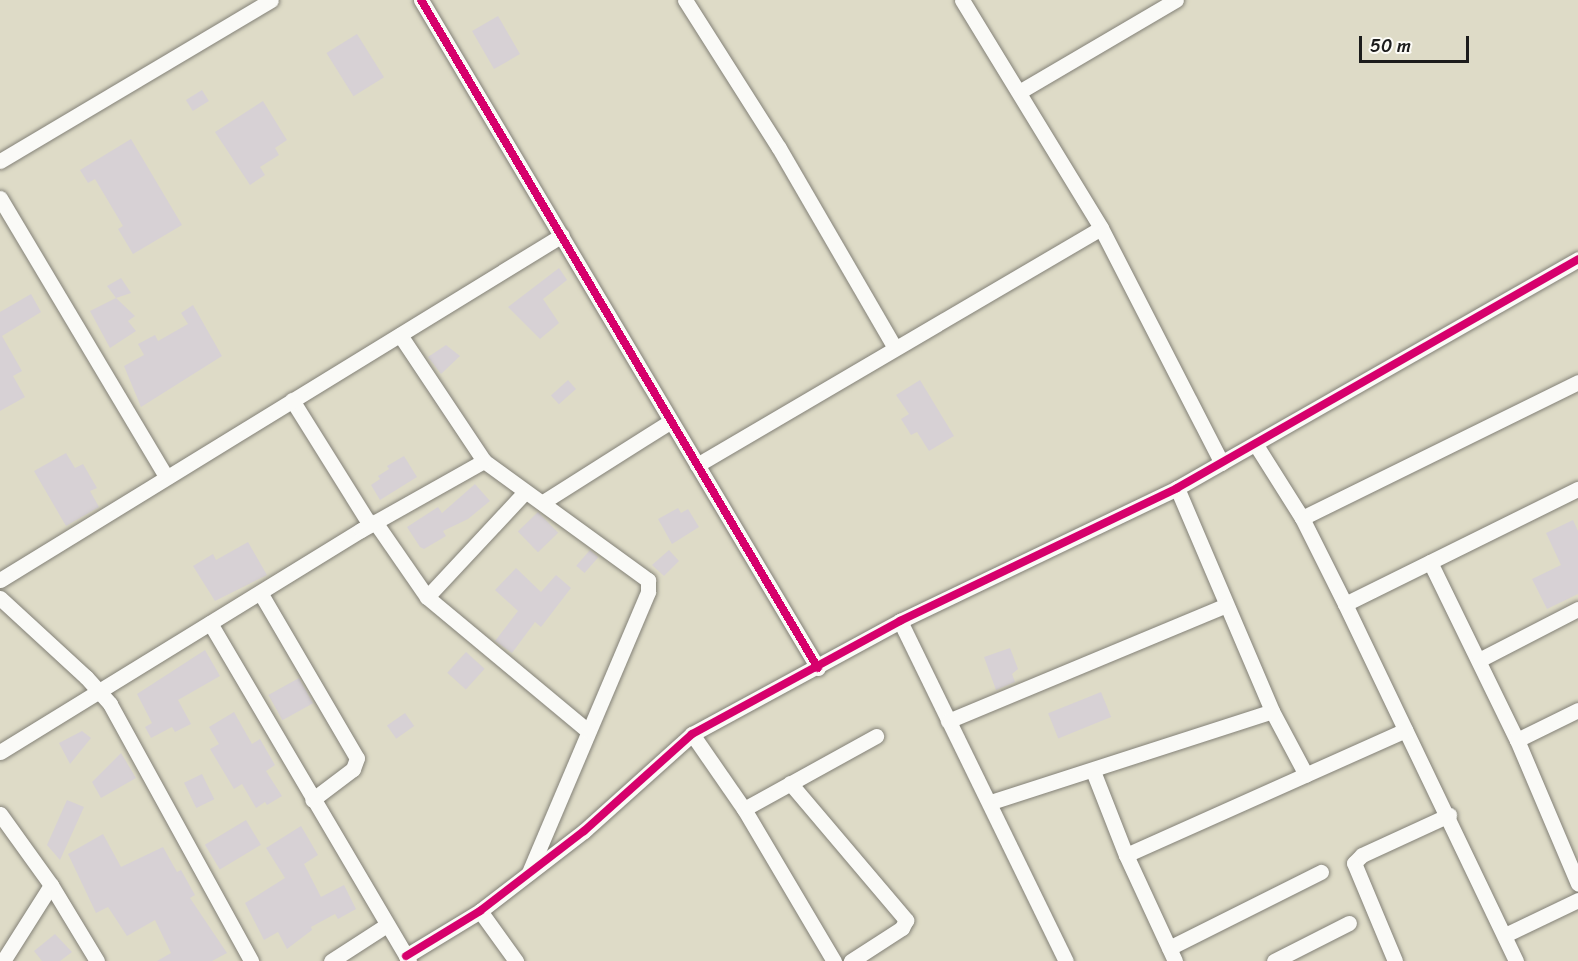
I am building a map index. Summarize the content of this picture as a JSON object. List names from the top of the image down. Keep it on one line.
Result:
{"scale_bar":"50 m"}
